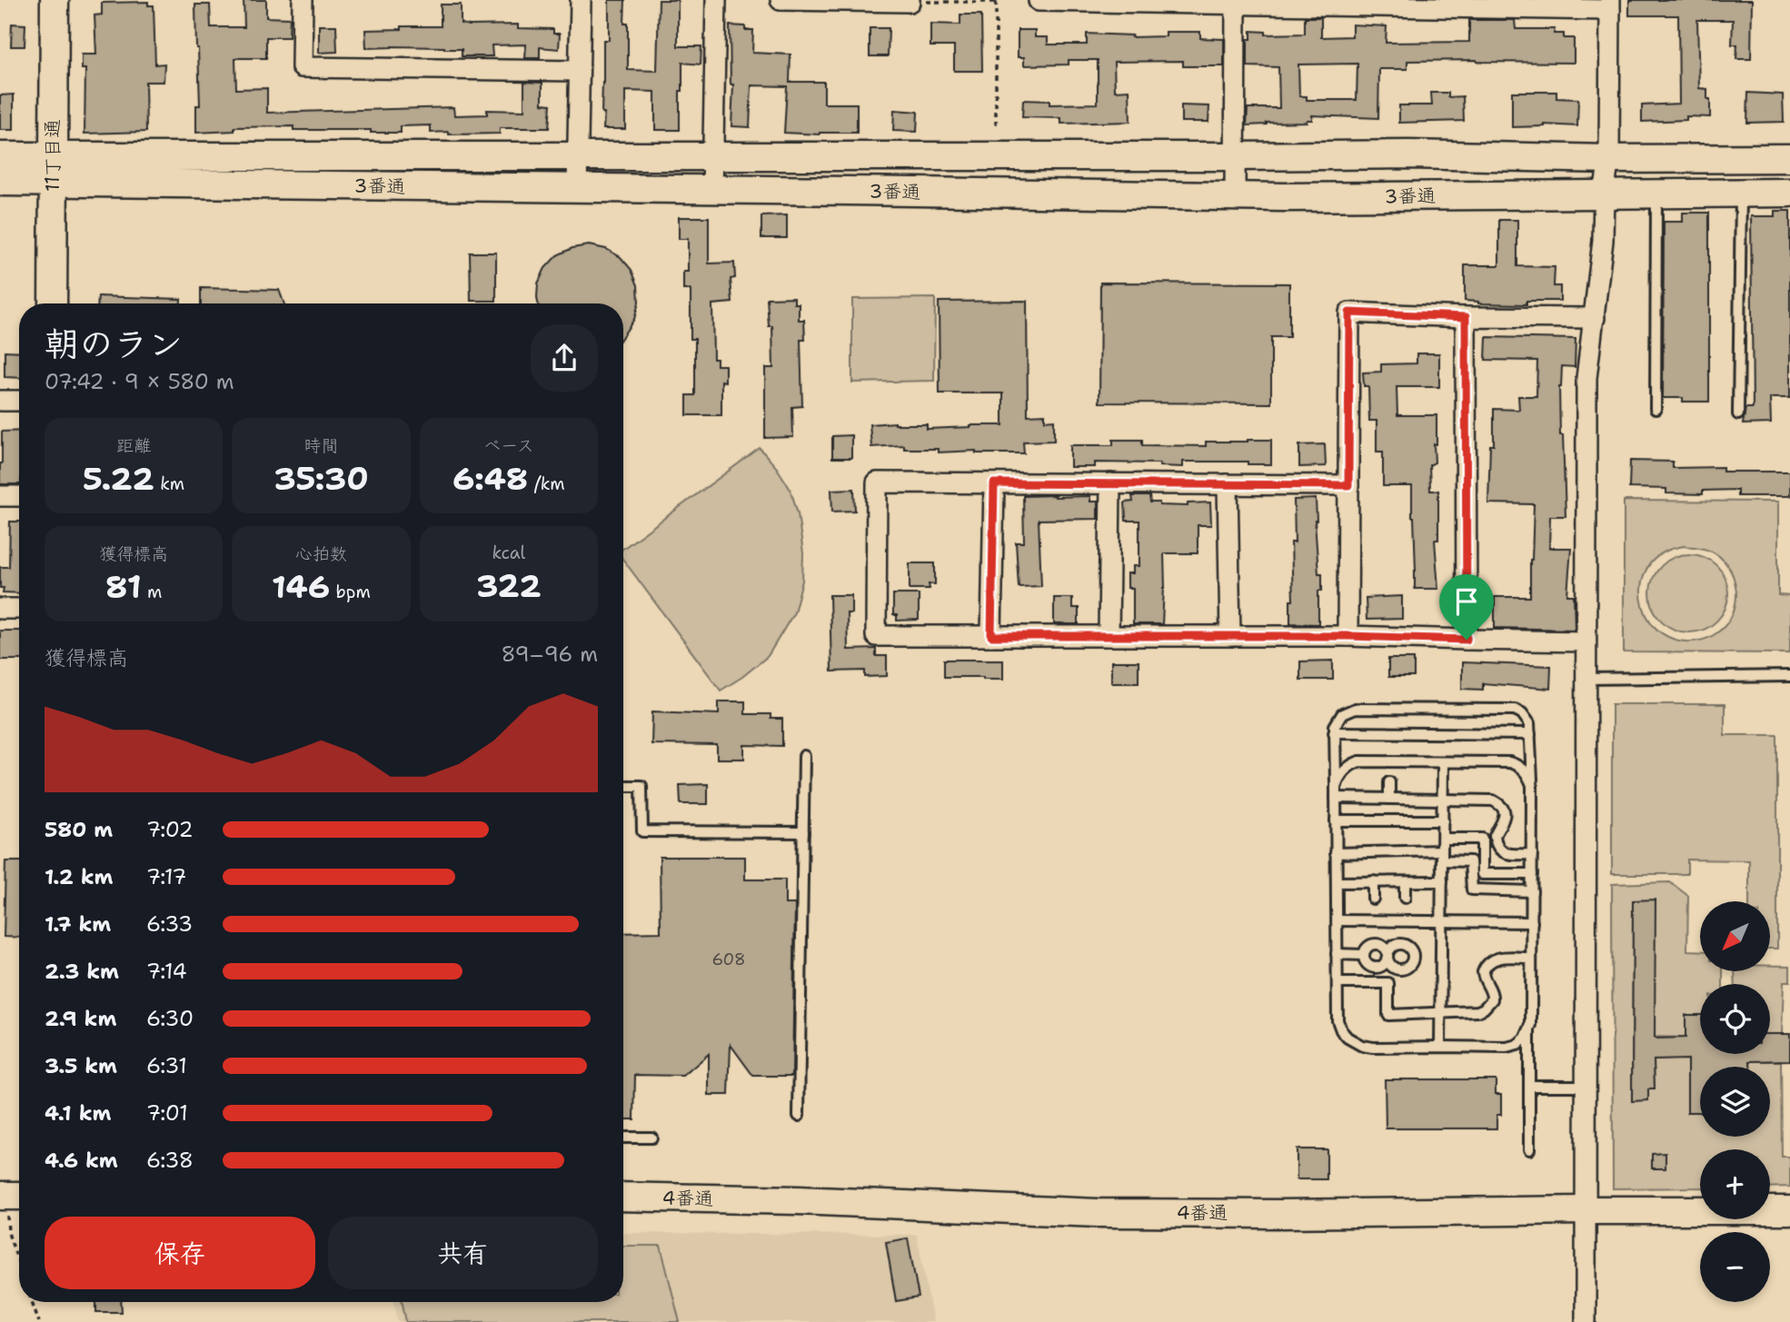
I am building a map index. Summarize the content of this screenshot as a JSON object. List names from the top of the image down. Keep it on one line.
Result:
{"streets":{"street":["11丁目通","3番通","4番通"]},"crossings":[["11丁目通","3番通"]],"house_numbers":["608"],"north":"bottom left","page":{"heading":["朝のラン","07:42 · 9 × 580 m"],"stats":[["距離","5.22 km"],["時間","35:30"],["ペース","6:48 /km"],["獲得標高","81 m"],["心拍数","146 bpm"],["kcal","322"]],"chart":["獲得標高","89–96 m"],"list":[{"name":"580 m","note":"7:02"},{"name":"1.2 km","note":"7:17"},{"name":"1.7 km","note":"6:33"},{"name":"2.3 km","note":"7:14"},{"name":"2.9 km","note":"6:30"},{"name":"3.5 km","note":"6:31"},{"name":"4.1 km","note":"7:01"},{"name":"4.6 km","note":"6:38"}],"map_buttons":["+","−"],"buttons":["保存","共有"]}}
